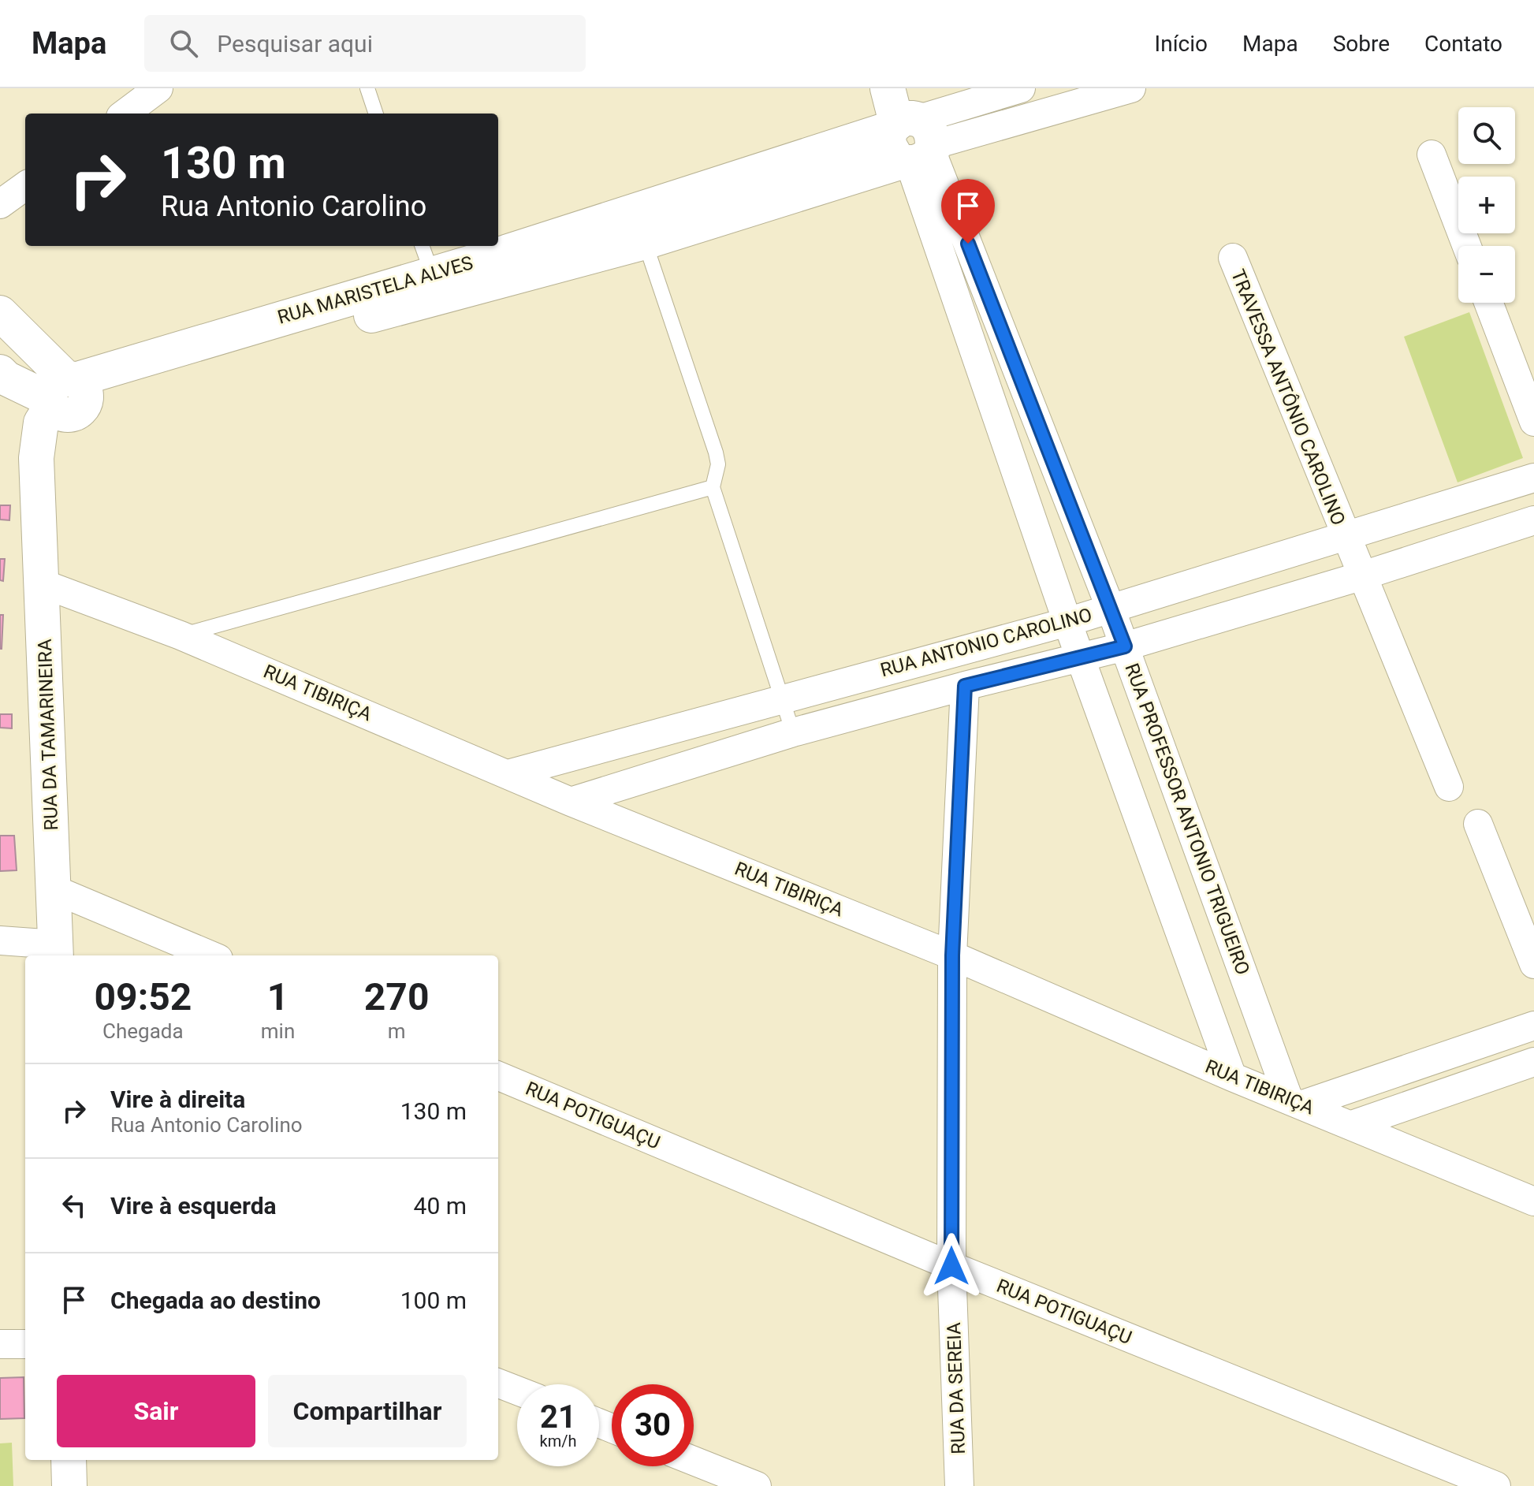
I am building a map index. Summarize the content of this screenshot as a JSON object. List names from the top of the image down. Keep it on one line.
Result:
{"streets":{"street":["RUA MARISTELA ALVES","TRAVESSA ANTÔNIO CAROLINO","RUA ANTONIO CAROLINO","RUA TIBIRIÇA","RUA DA TAMARINEIRA","RUA PROFESSOR ANTONIO TRIGUEIRO","RUA POTIGUAÇU","RUA DA SEREIA"]},"crossings":[["RUA MARISTELA ALVES","RUA DA TAMARINEIRA"],["RUA MARISTELA ALVES","RUA PROFESSOR ANTONIO TRIGUEIRO"],["TRAVESSA ANTÔNIO CAROLINO","RUA ANTONIO CAROLINO"],["RUA ANTONIO CAROLINO","RUA TIBIRIÇA"],["RUA ANTONIO CAROLINO","RUA PROFESSOR ANTONIO TRIGUEIRO"],["RUA ANTONIO CAROLINO","RUA DA SEREIA"],["RUA TIBIRIÇA","RUA DA TAMARINEIRA"],["RUA TIBIRIÇA","RUA PROFESSOR ANTONIO TRIGUEIRO"],["RUA TIBIRIÇA","RUA DA SEREIA"],["RUA POTIGUAÇU","RUA DA SEREIA"]],"page":{"header":"Mapa","search":"Pesquisar aqui","nav":["Início","Mapa","Sobre","Contato"],"map_buttons":["+","−"],"turn":["130 m","Rua Antonio Carolino"],"eta":["09:52","Chegada","1","min","270","m"],"list":[{"name":"Vire à direita","note":"Rua Antonio Carolino","value":"130 m"},{"name":"Vire à esquerda","value":"40 m"},{"name":"Chegada ao destino","value":"100 m"}],"buttons":["Sair","Compartilhar"],"speed":"21 km/h","limit":"30"}}
